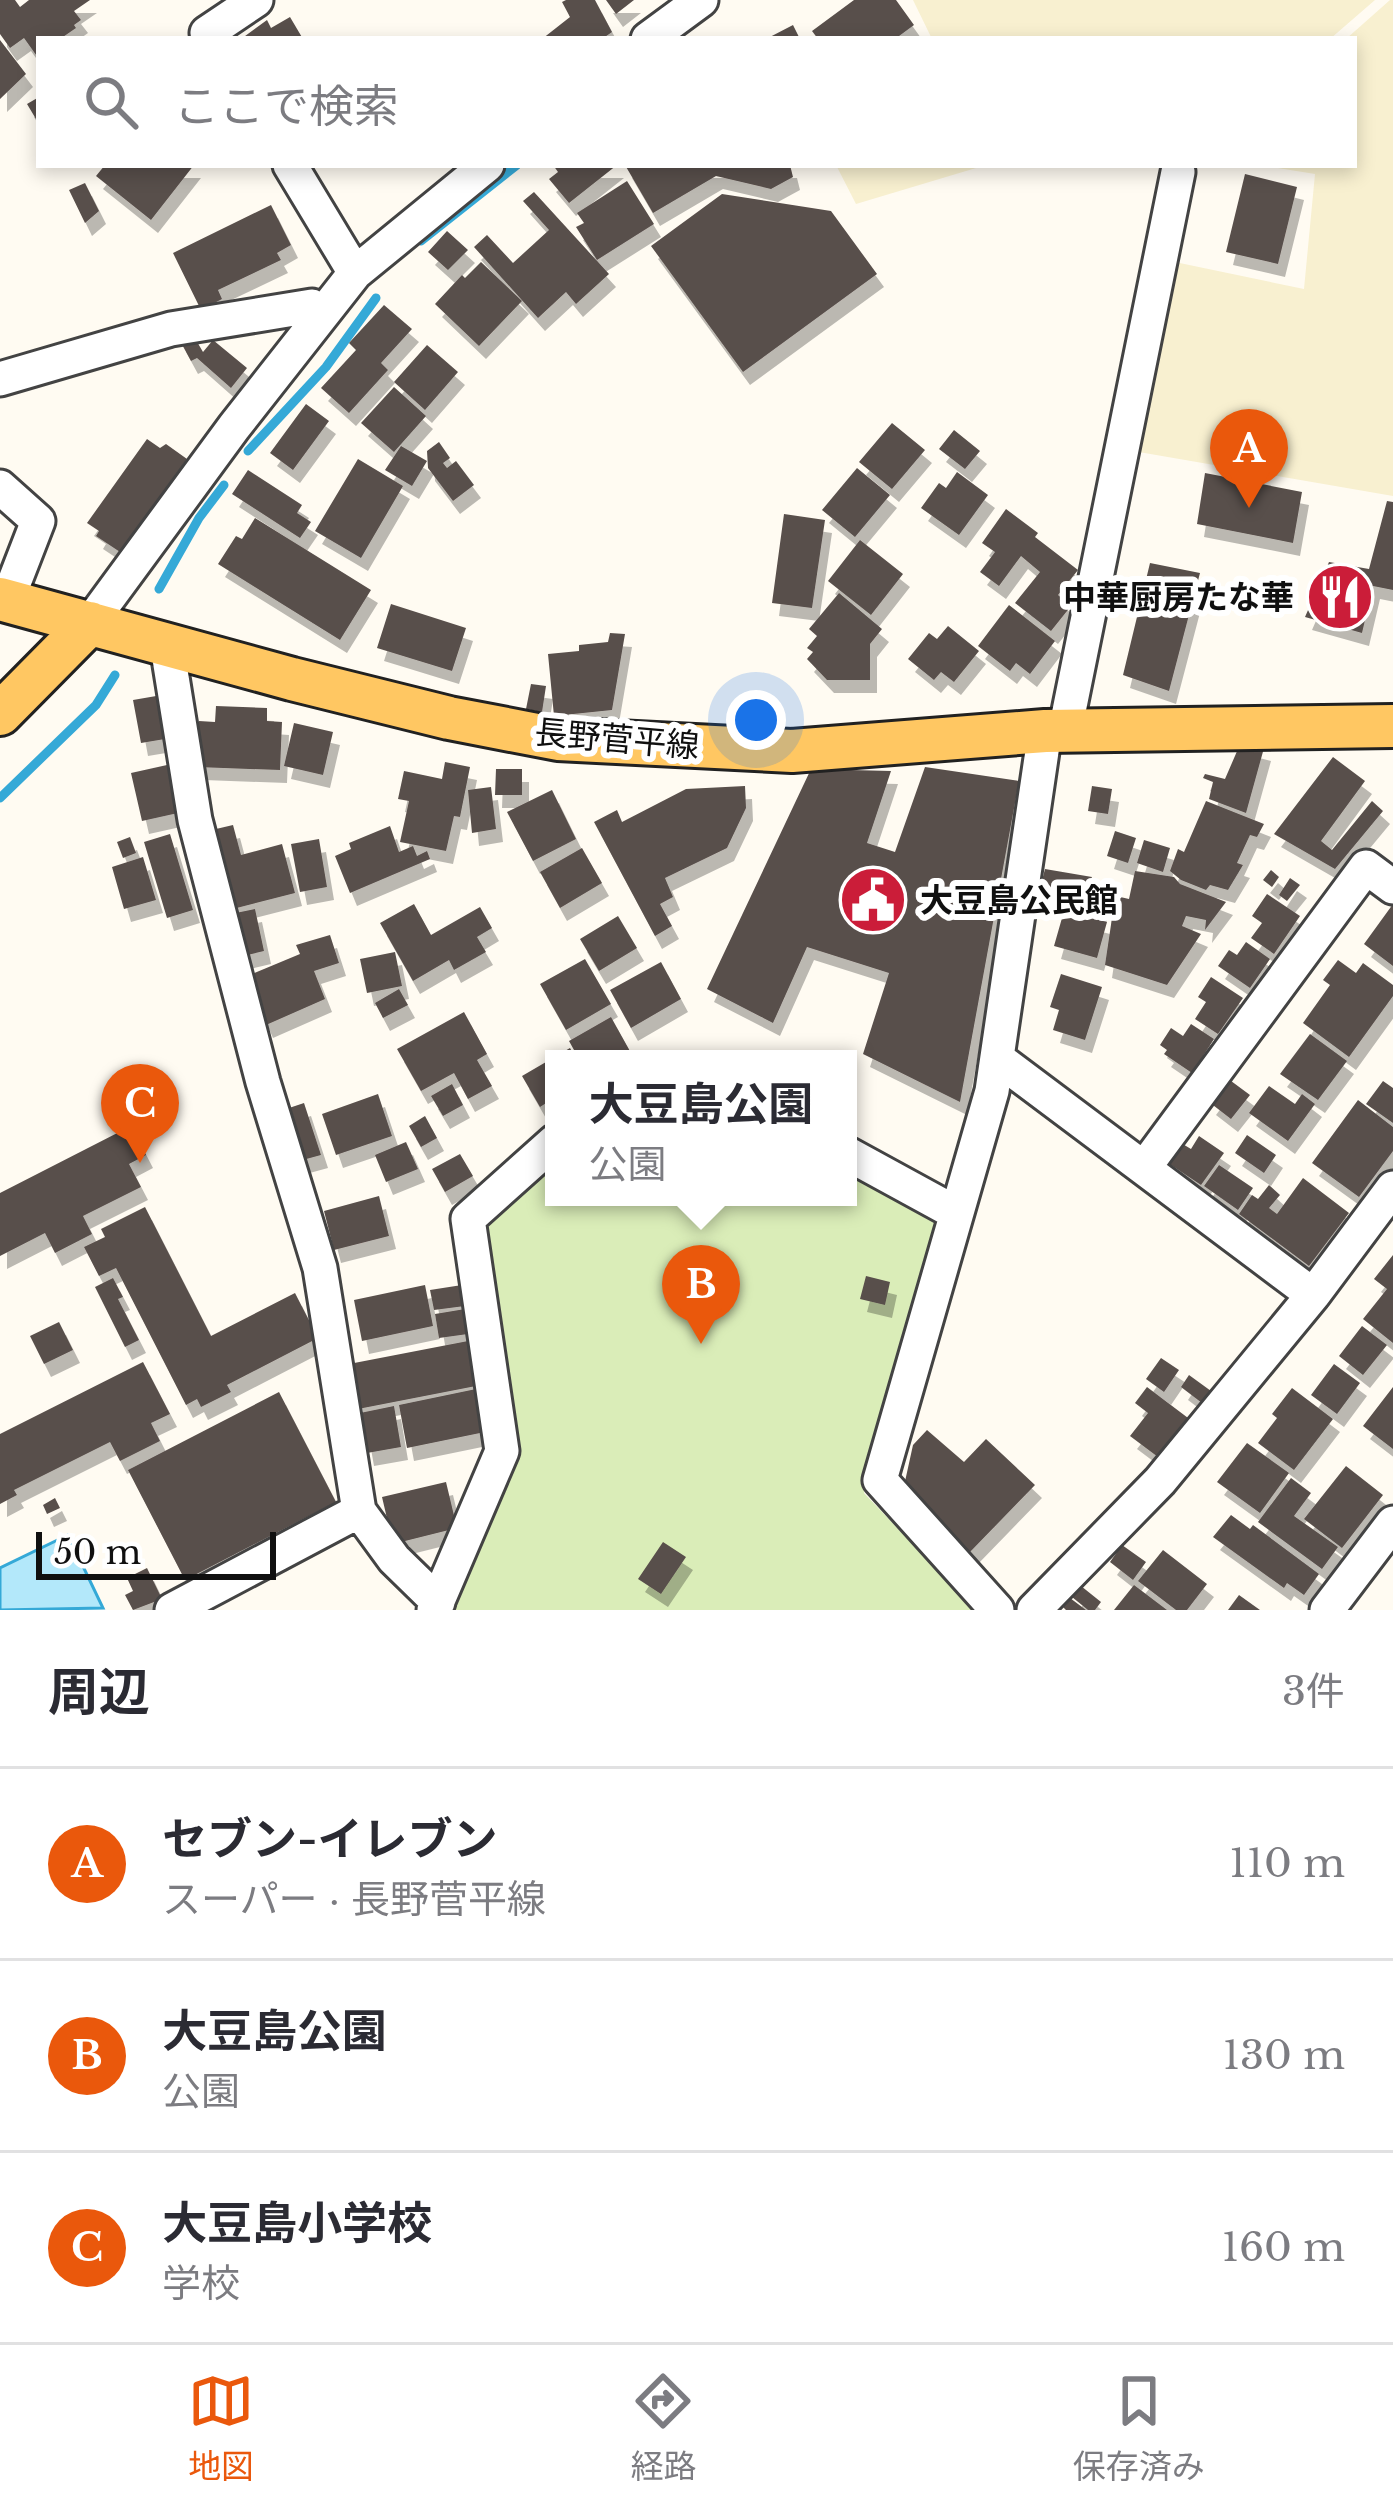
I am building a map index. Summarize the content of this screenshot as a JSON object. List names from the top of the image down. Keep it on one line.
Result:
{"streets":{"main road":["長野菅平線"]},"places":{"restaurant":["中華厨房たな華"],"public building":["大豆島公民館"]},"scale_bar":"50 m","page":{"search":"ここで検索","pins":["A","C","B"],"popup":["大豆島公園","公園"],"scale":"50 m","heading":["周辺","3件"],"list":[{"mark":"A","name":"セブン-イレブン","note":"スーパー · 長野菅平線","value":"110 m"},{"mark":"B","name":"大豆島公園","note":"公園","value":"130 m"},{"mark":"C","name":"大豆島小学校","note":"学校","value":"160 m"}],"nav":["地図","経路","保存済み"]}}
